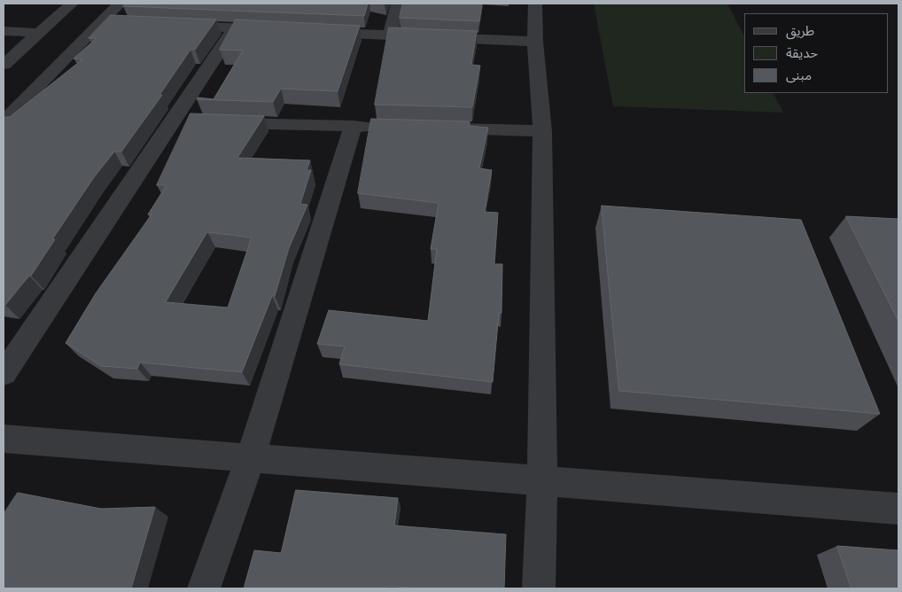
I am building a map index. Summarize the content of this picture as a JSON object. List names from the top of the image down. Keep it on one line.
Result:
{"legend":["طريق","حديقة","مبنى"]}
